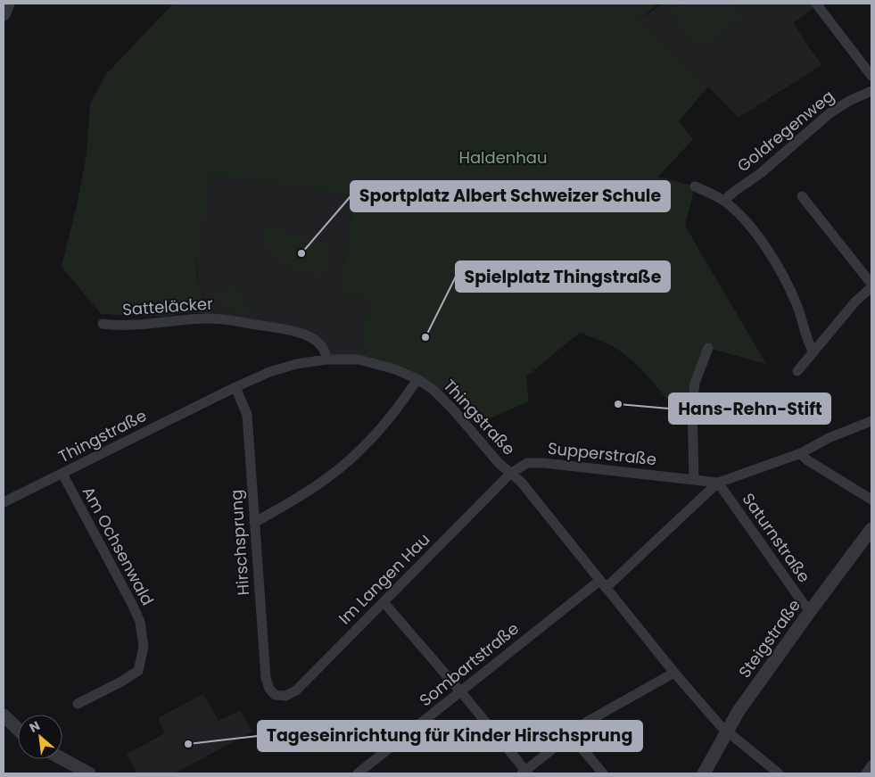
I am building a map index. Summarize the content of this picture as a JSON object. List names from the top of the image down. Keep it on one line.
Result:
{"streets":{"street":["Goldregenweg","Satteläcker","Thingstraße","Supperstraße","Saturnstraße","Hirschsprung","Am Ochsenwald","Im Langen Hau","Steigstraße","Sombartstraße"]},"crossings":[["Satteläcker","Thingstraße"],["Thingstraße","Supperstraße"],["Thingstraße","Hirschsprung"],["Thingstraße","Am Ochsenwald"],["Thingstraße","Im Langen Hau"],["Thingstraße","Steigstraße"],["Thingstraße","Sombartstraße"],["Supperstraße","Saturnstraße"],["Supperstraße","Im Langen Hau"],["Supperstraße","Sombartstraße"],["Saturnstraße","Steigstraße"],["Saturnstraße","Sombartstraße"],["Hirschsprung","Im Langen Hau"]],"parks":["Haldenhau"],"places":["Sportplatz Albert Schweizer Schule","Spielplatz Thingstraße","Hans-Rehn-Stift","Tageseinrichtung für Kinder Hirschsprung"],"north":"top left"}
